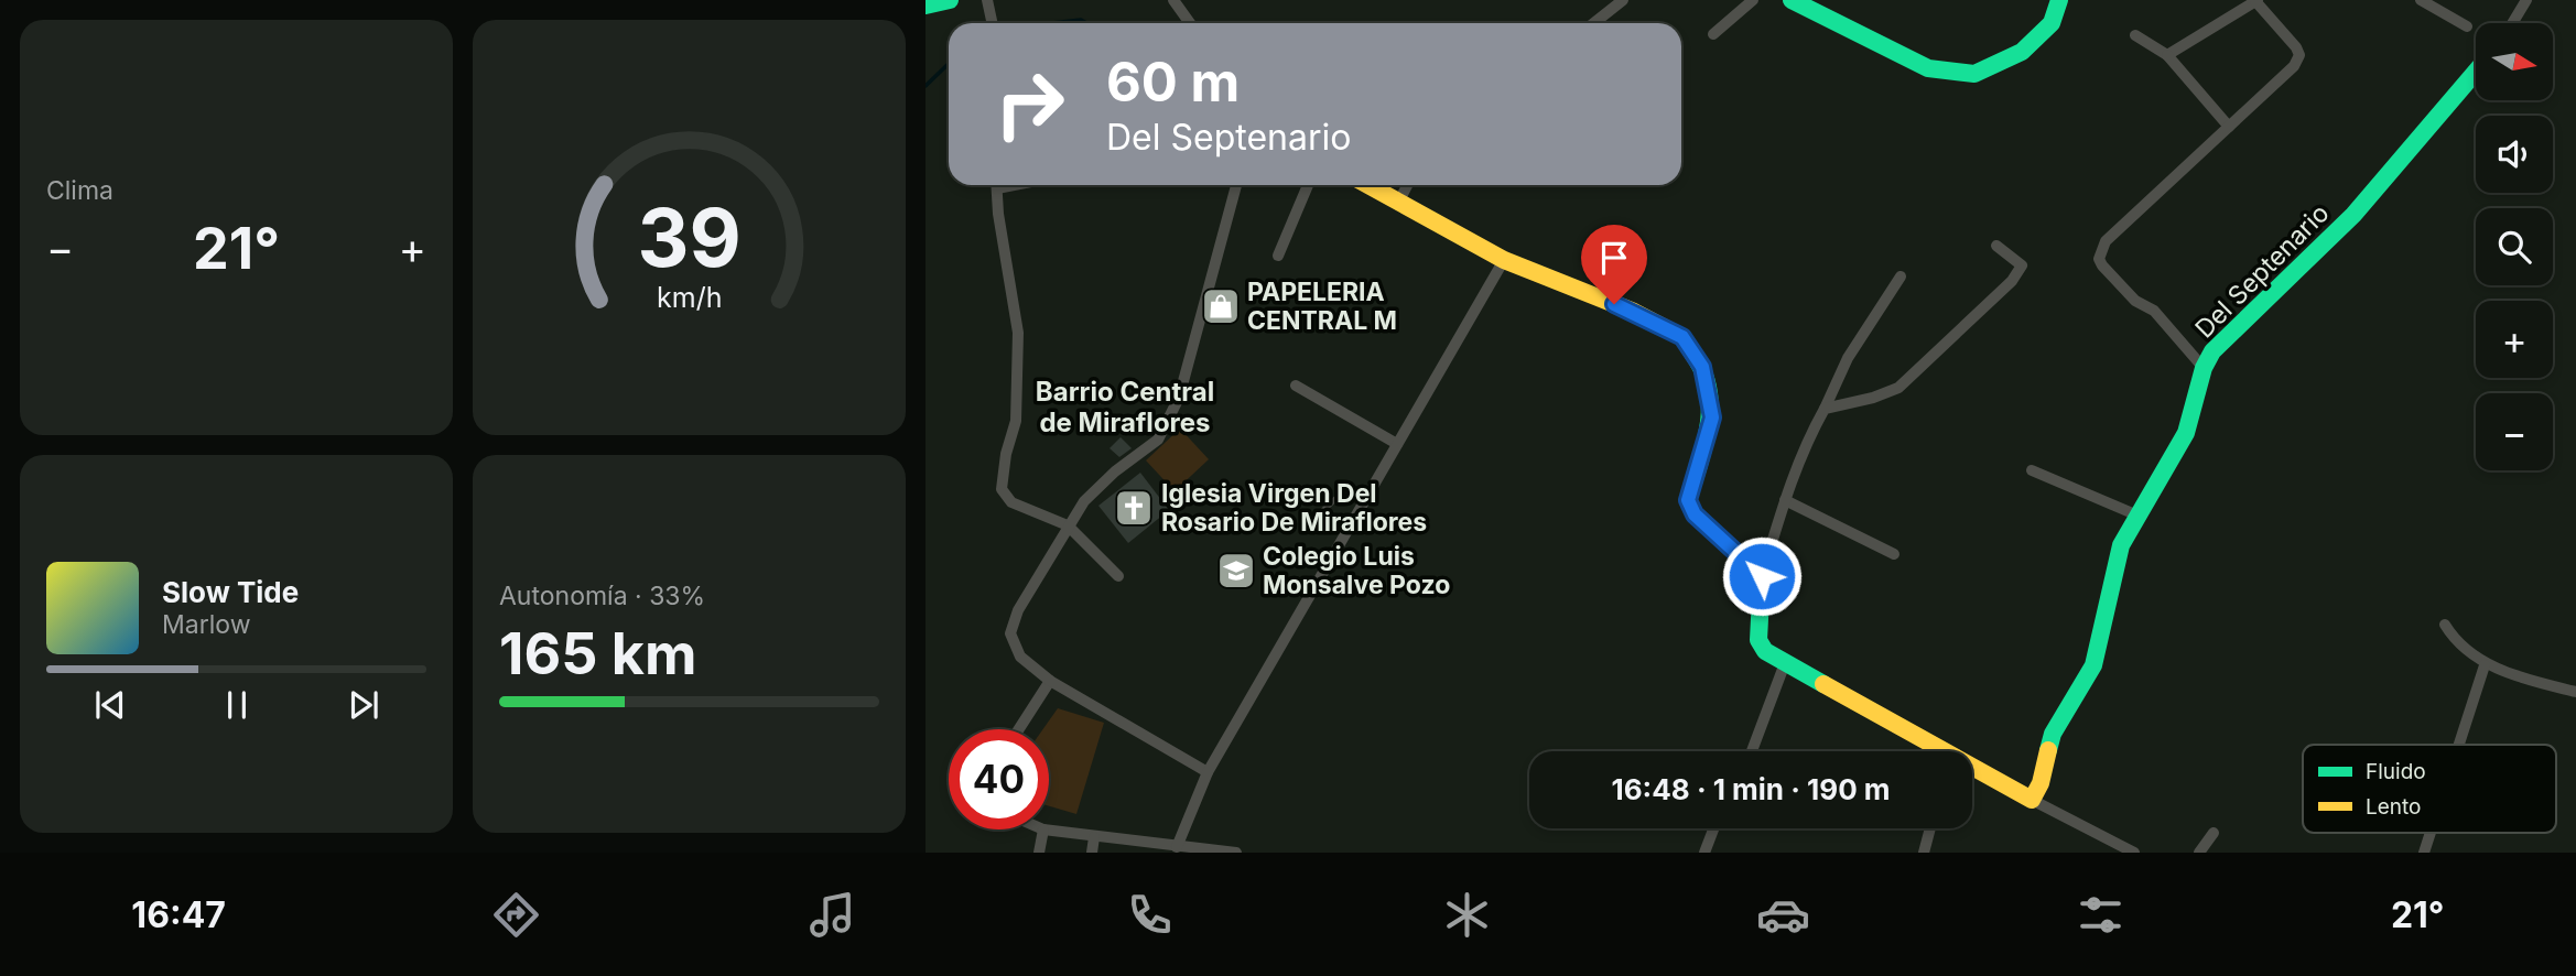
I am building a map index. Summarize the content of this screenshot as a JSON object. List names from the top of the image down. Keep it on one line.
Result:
{"streets":{"street":["Del Septenario"]},"districts":["Barrio Central de Miraflores"],"places":{"shop":["PAPELERIA CENTRAL M"],"church":["Iglesia Virgen Del Rosario De Miraflores"],"school or university":["Colegio Luis Monsalve Pozo"]},"legend":["Fluido","Lento"],"north":"right","page":{"tile":["Clima",["Autonomía · 33%","165 km"]],"map_buttons":["+","−"],"turn":["60 m","Del Septenario"],"heat":["−","21°","+"],"song":["Slow Tide","Marlow"],"limit":"40","trip":"16:48 · 1 min · 190 m","tabs":["16:47","21°"],"gauge":["39","km/h"]}}
